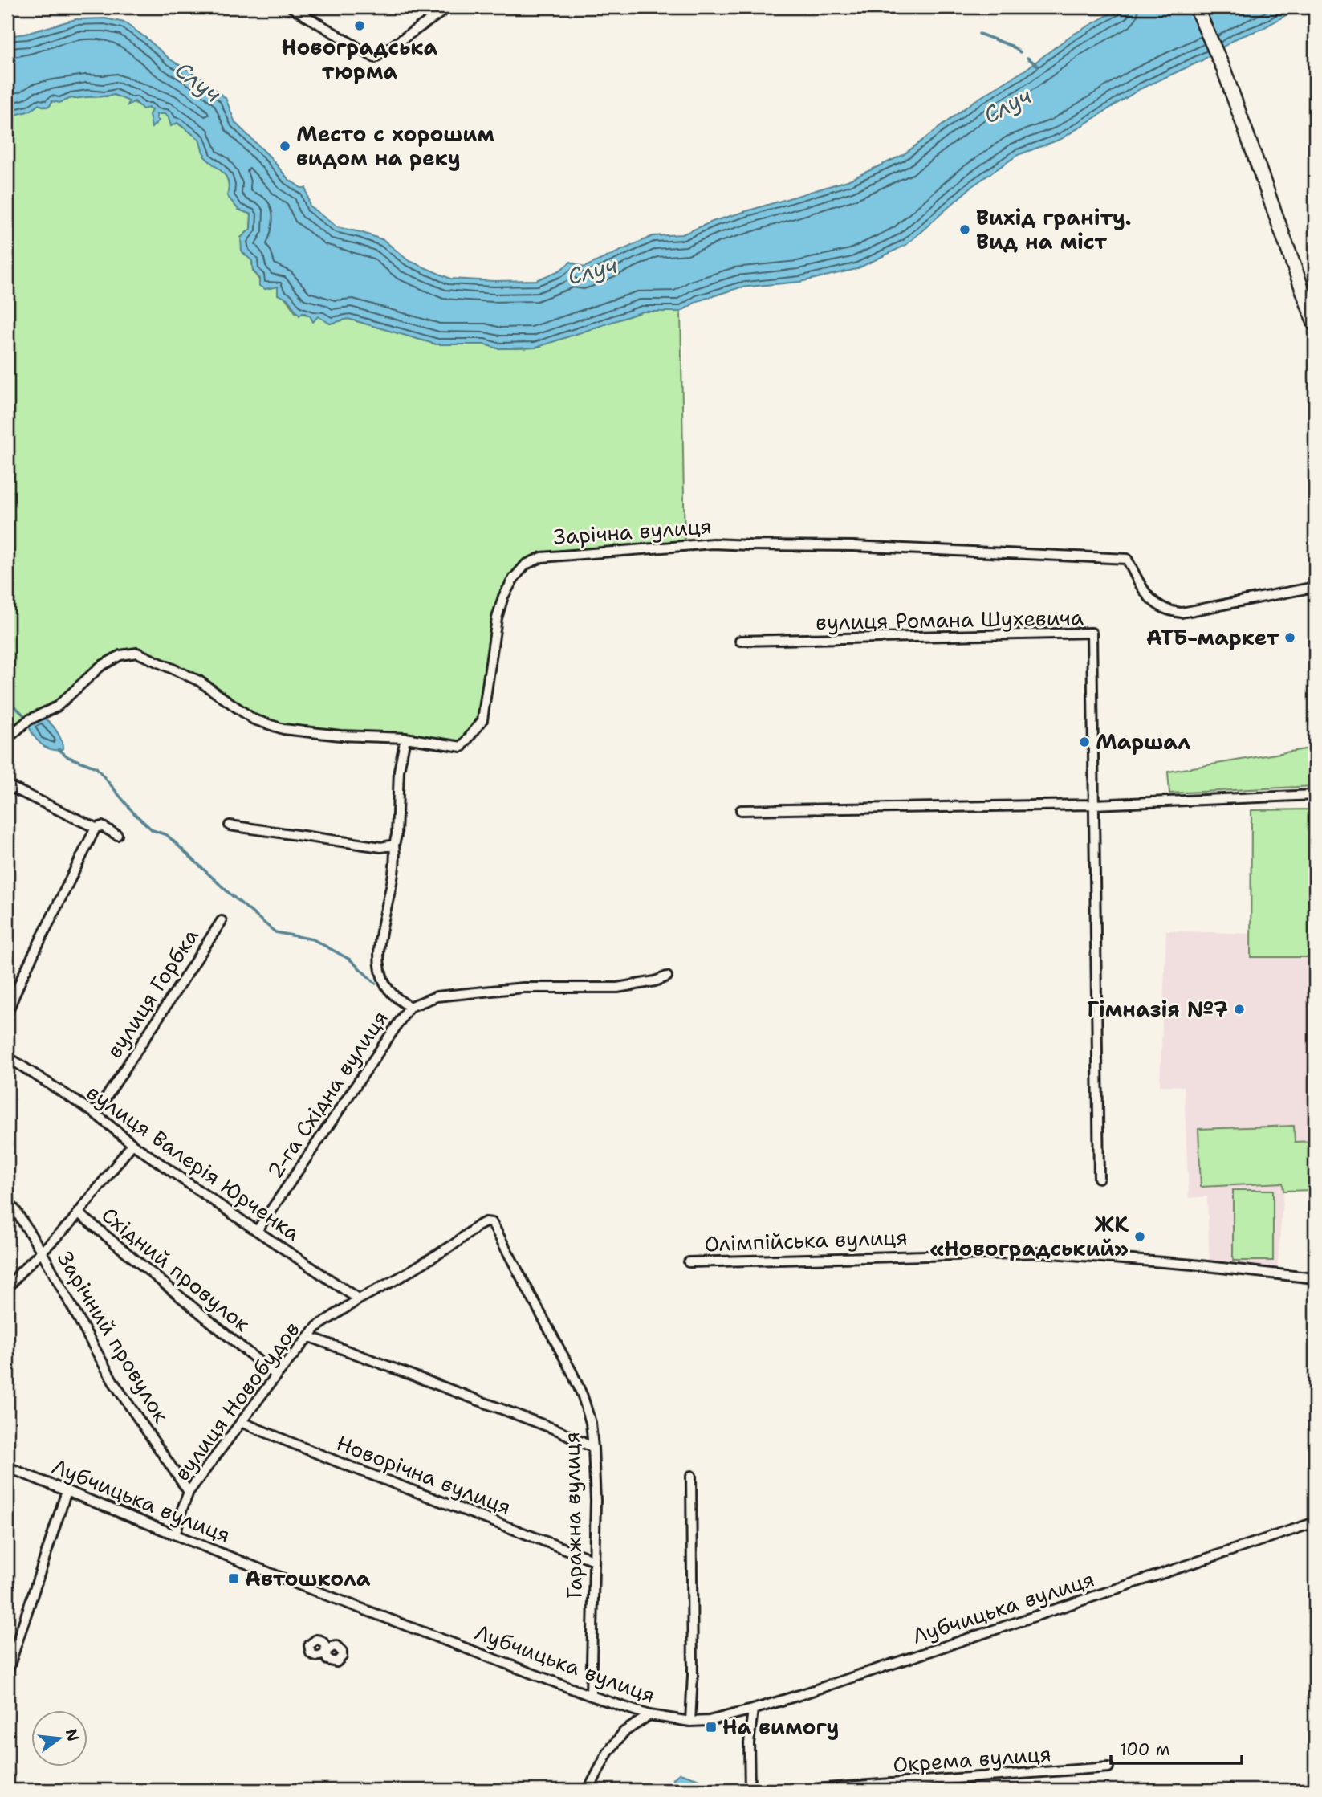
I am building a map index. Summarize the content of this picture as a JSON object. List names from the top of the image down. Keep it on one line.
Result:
{"streets":{"street":["Зарічна вулиця","вулиця Романа Шухевича","вулиця Горбка","2-га Східна вулиця","вулиця Валерія Юрченка","Олімпійська вулиця","Східний провулок","Зарічний провулок","вулиця Новобудов","Новорічна вулиця","Лубчицька вулиця","Гаражна вулиця","Окрема вулиця"]},"crossings":[["Зарічна вулиця","2-га Східна вулиця"],["вулиця Горбка","вулиця Валерія Юрченка"],["2-га Східна вулиця","вулиця Валерія Юрченка"],["вулиця Валерія Юрченка","вулиця Новобудов"],["Східний провулок","вулиця Новобудов"],["Зарічний провулок","вулиця Новобудов"],["вулиця Новобудов","Новорічна вулиця"],["вулиця Новобудов","Лубчицька вулиця"],["вулиця Новобудов","Гаражна вулиця"],["Новорічна вулиця","Гаражна вулиця"],["Лубчицька вулиця","Гаражна вулиця"]],"water":["Случ"],"places":{"other":["Новоградська тюрма","Место с хорошим видом на реку","Вихід граніту. Вид на міст","АТБ-маркет","Маршал","Гімназія №7","ЖК «Новоградський»"],"transit":["Автошкола","На вимогу"]},"scale_bar":"100 m","north":"right"}
